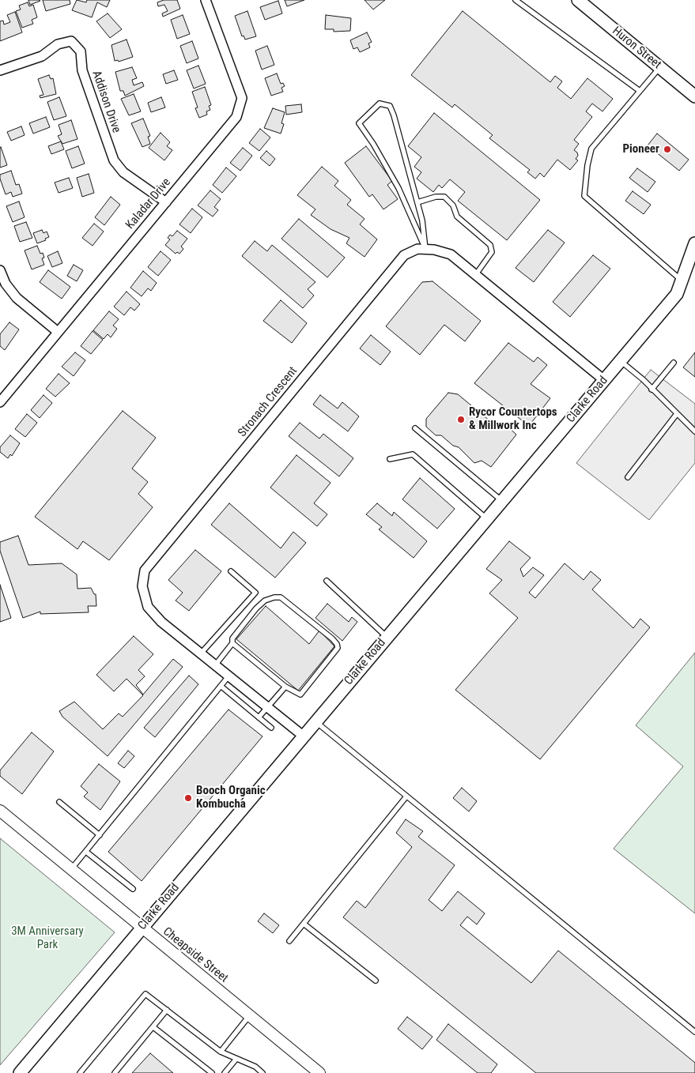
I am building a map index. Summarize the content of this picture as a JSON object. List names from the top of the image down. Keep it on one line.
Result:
{"streets":{"main road":["Huron Street","Clarke Road"],"street":["Addison Drive","Kaladar Drive","Stronach Crescent","Cheapside Street"]},"crossings":[["Addison Drive","Kaladar Drive"],["Clarke Road","Stronach Crescent"],["Clarke Road","Cheapside Street"]],"parks":["3M Anniversary Park"],"places":["Pioneer","Rycor Countertops & Millwork Inc","Booch Organic Kombucha"]}
